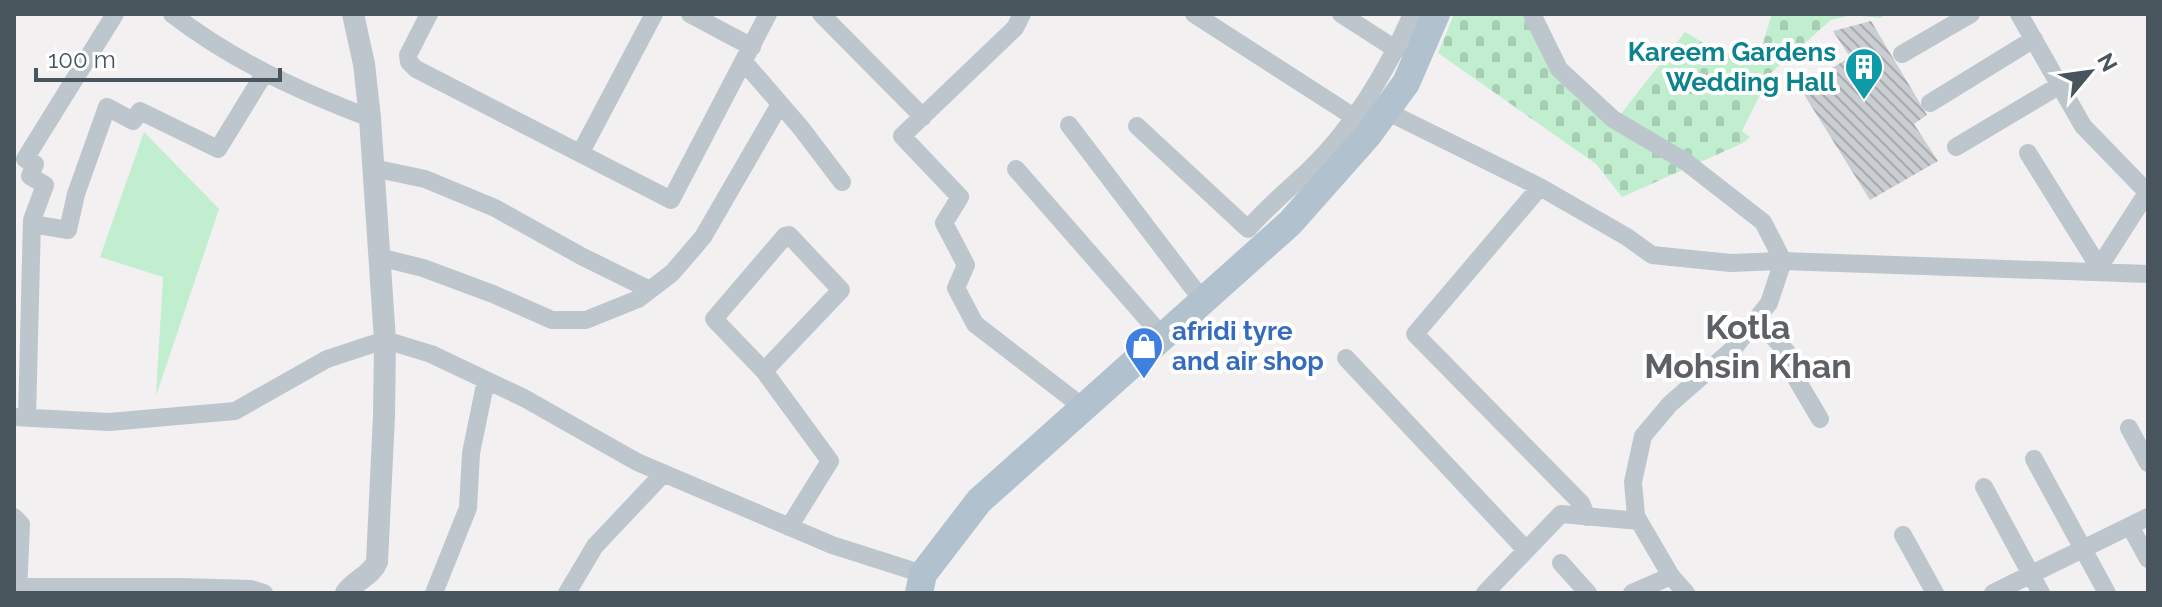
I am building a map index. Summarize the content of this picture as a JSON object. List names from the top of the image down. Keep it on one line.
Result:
{"districts":["Kotla Mohsin Khan"],"places":{"building":["Kareem Gardens Wedding Hall"],"shop":["afridi tyre and air shop"]},"scale_bar":"100 m","north":"top right"}
